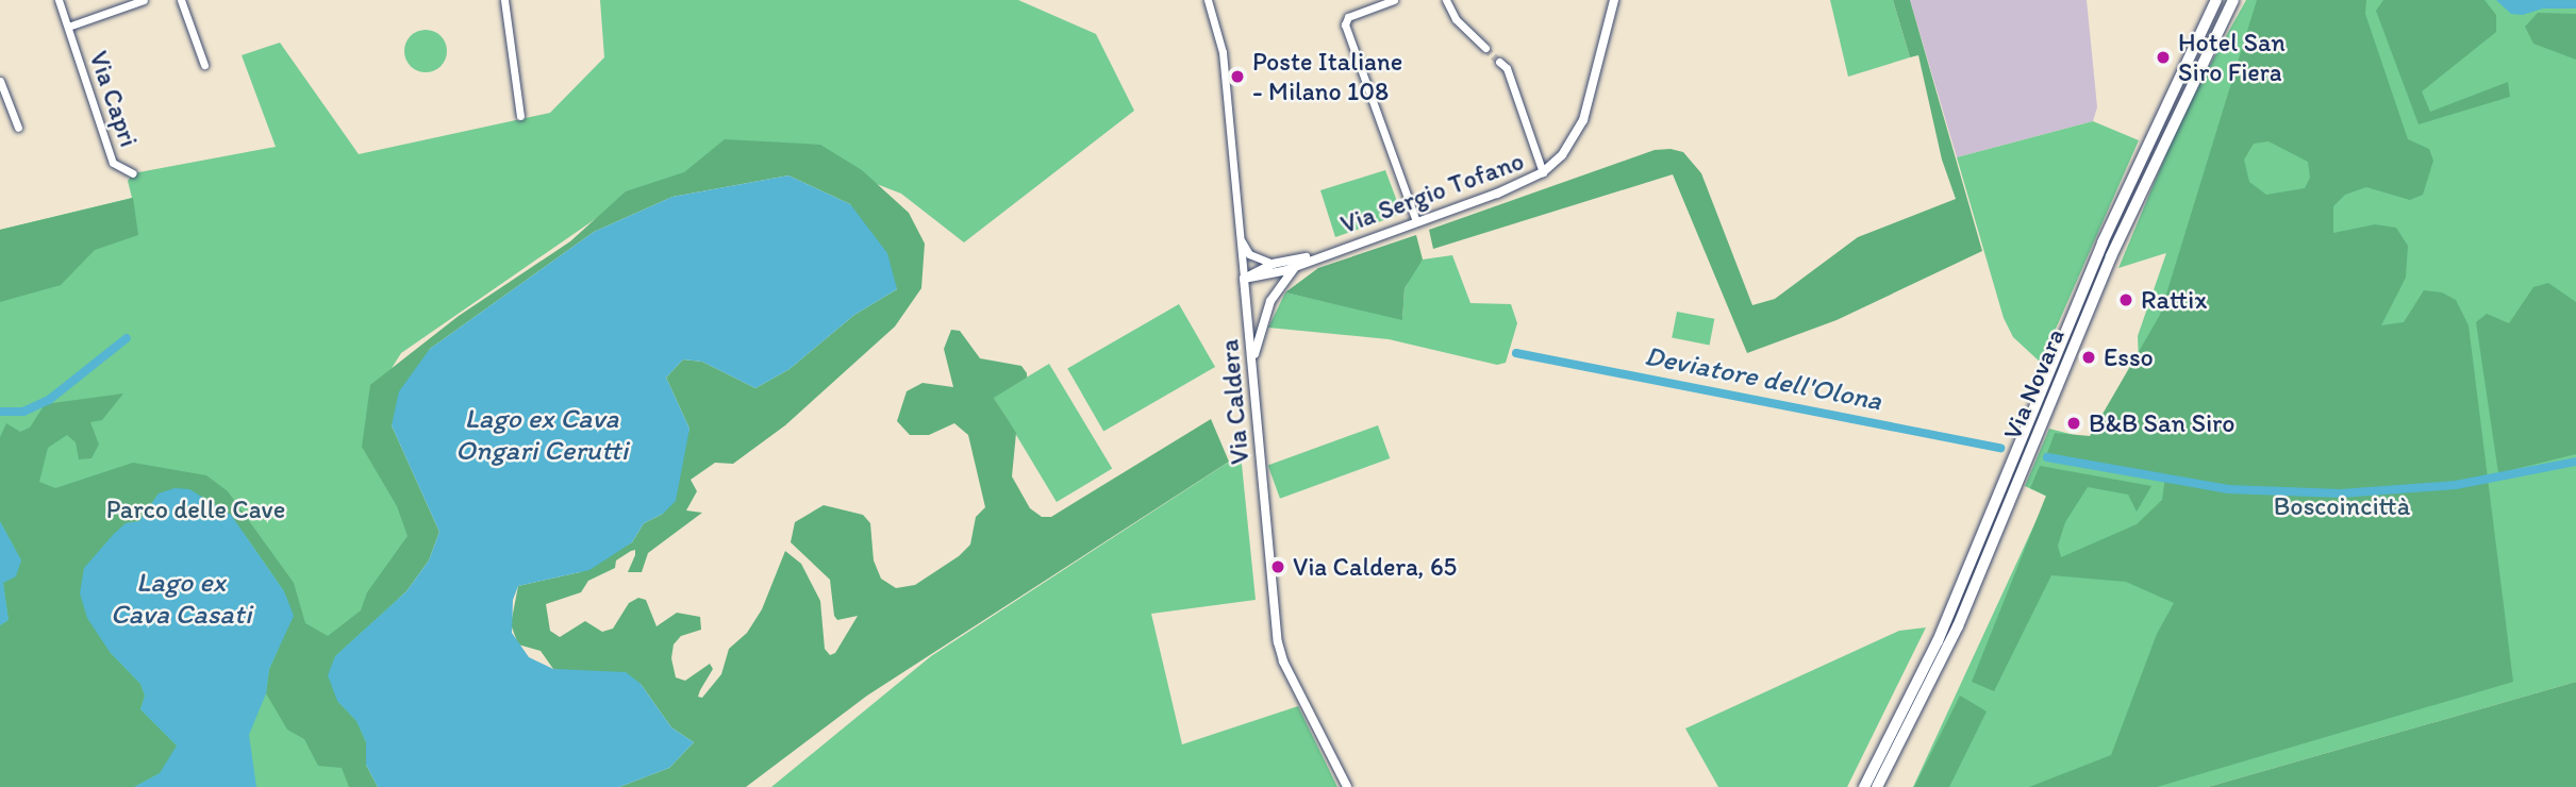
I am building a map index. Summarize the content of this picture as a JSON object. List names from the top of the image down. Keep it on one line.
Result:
{"streets":{"main road":["Via Novara"],"street":["Via Capri","Via Sergio Tofano","Via Caldera"]},"crossings":[["Via Sergio Tofano","Via Caldera"]],"water":["Deviatore dell'Olona","Lago ex Cava Ongari Cerutti","Lago ex Cava Casati"],"parks":["Boscoincittà","Parco delle Cave"],"places":["Hotel San Siro Fiera","Poste Italiane - Milano 108","Rattix","Esso","B&B San Siro","Via Caldera, 65"]}
